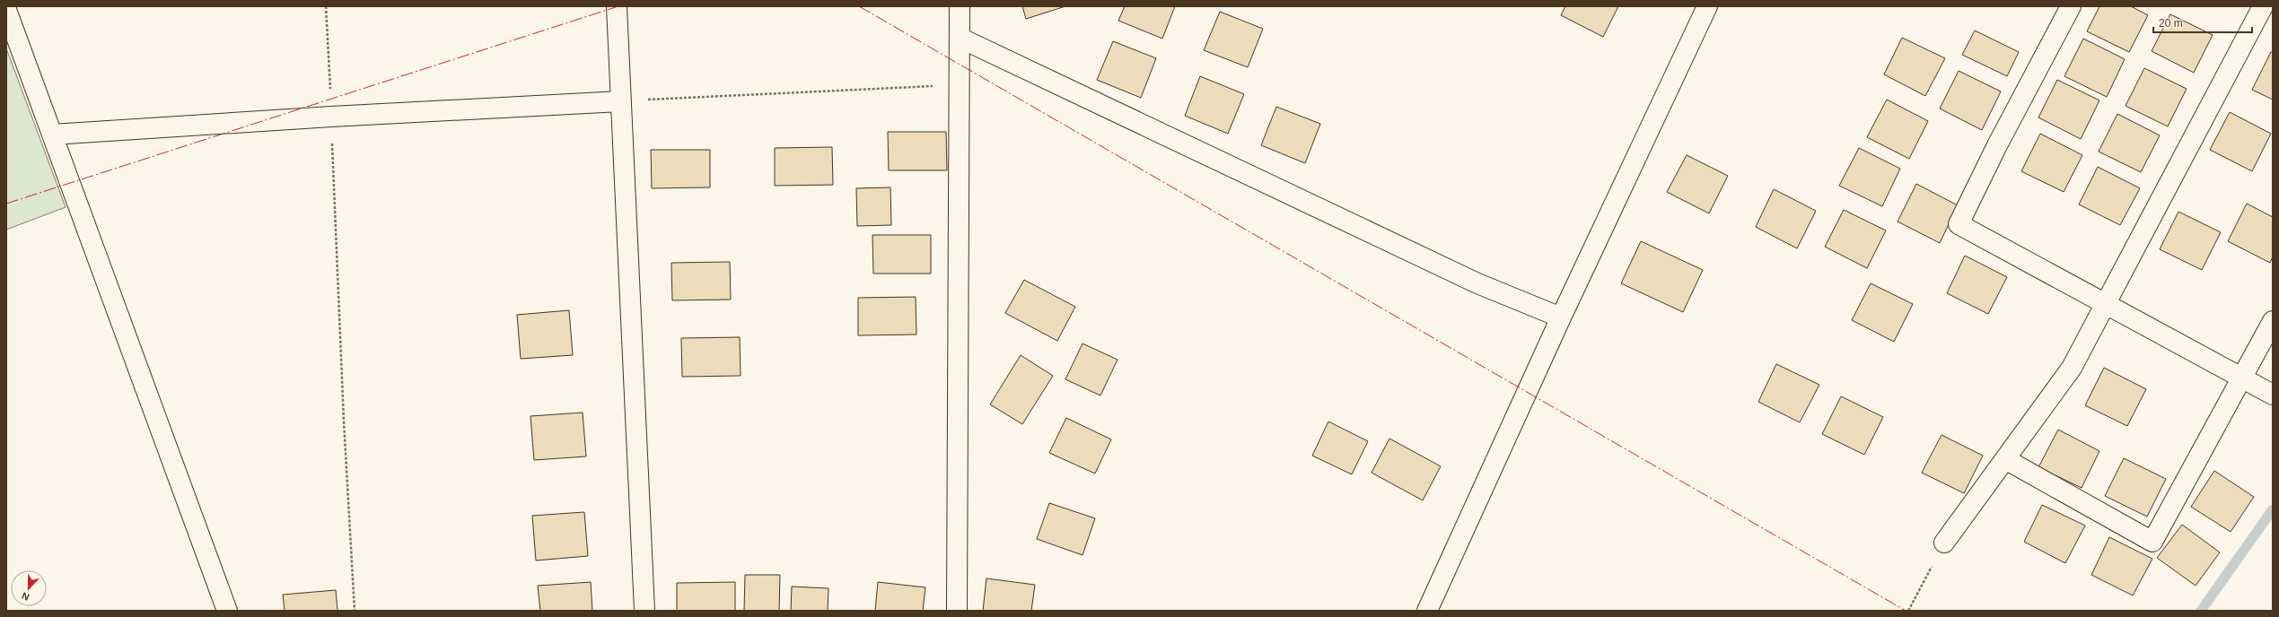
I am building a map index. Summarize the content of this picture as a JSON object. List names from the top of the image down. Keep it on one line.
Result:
{"scale_bar":"20 m","north":"bottom"}
